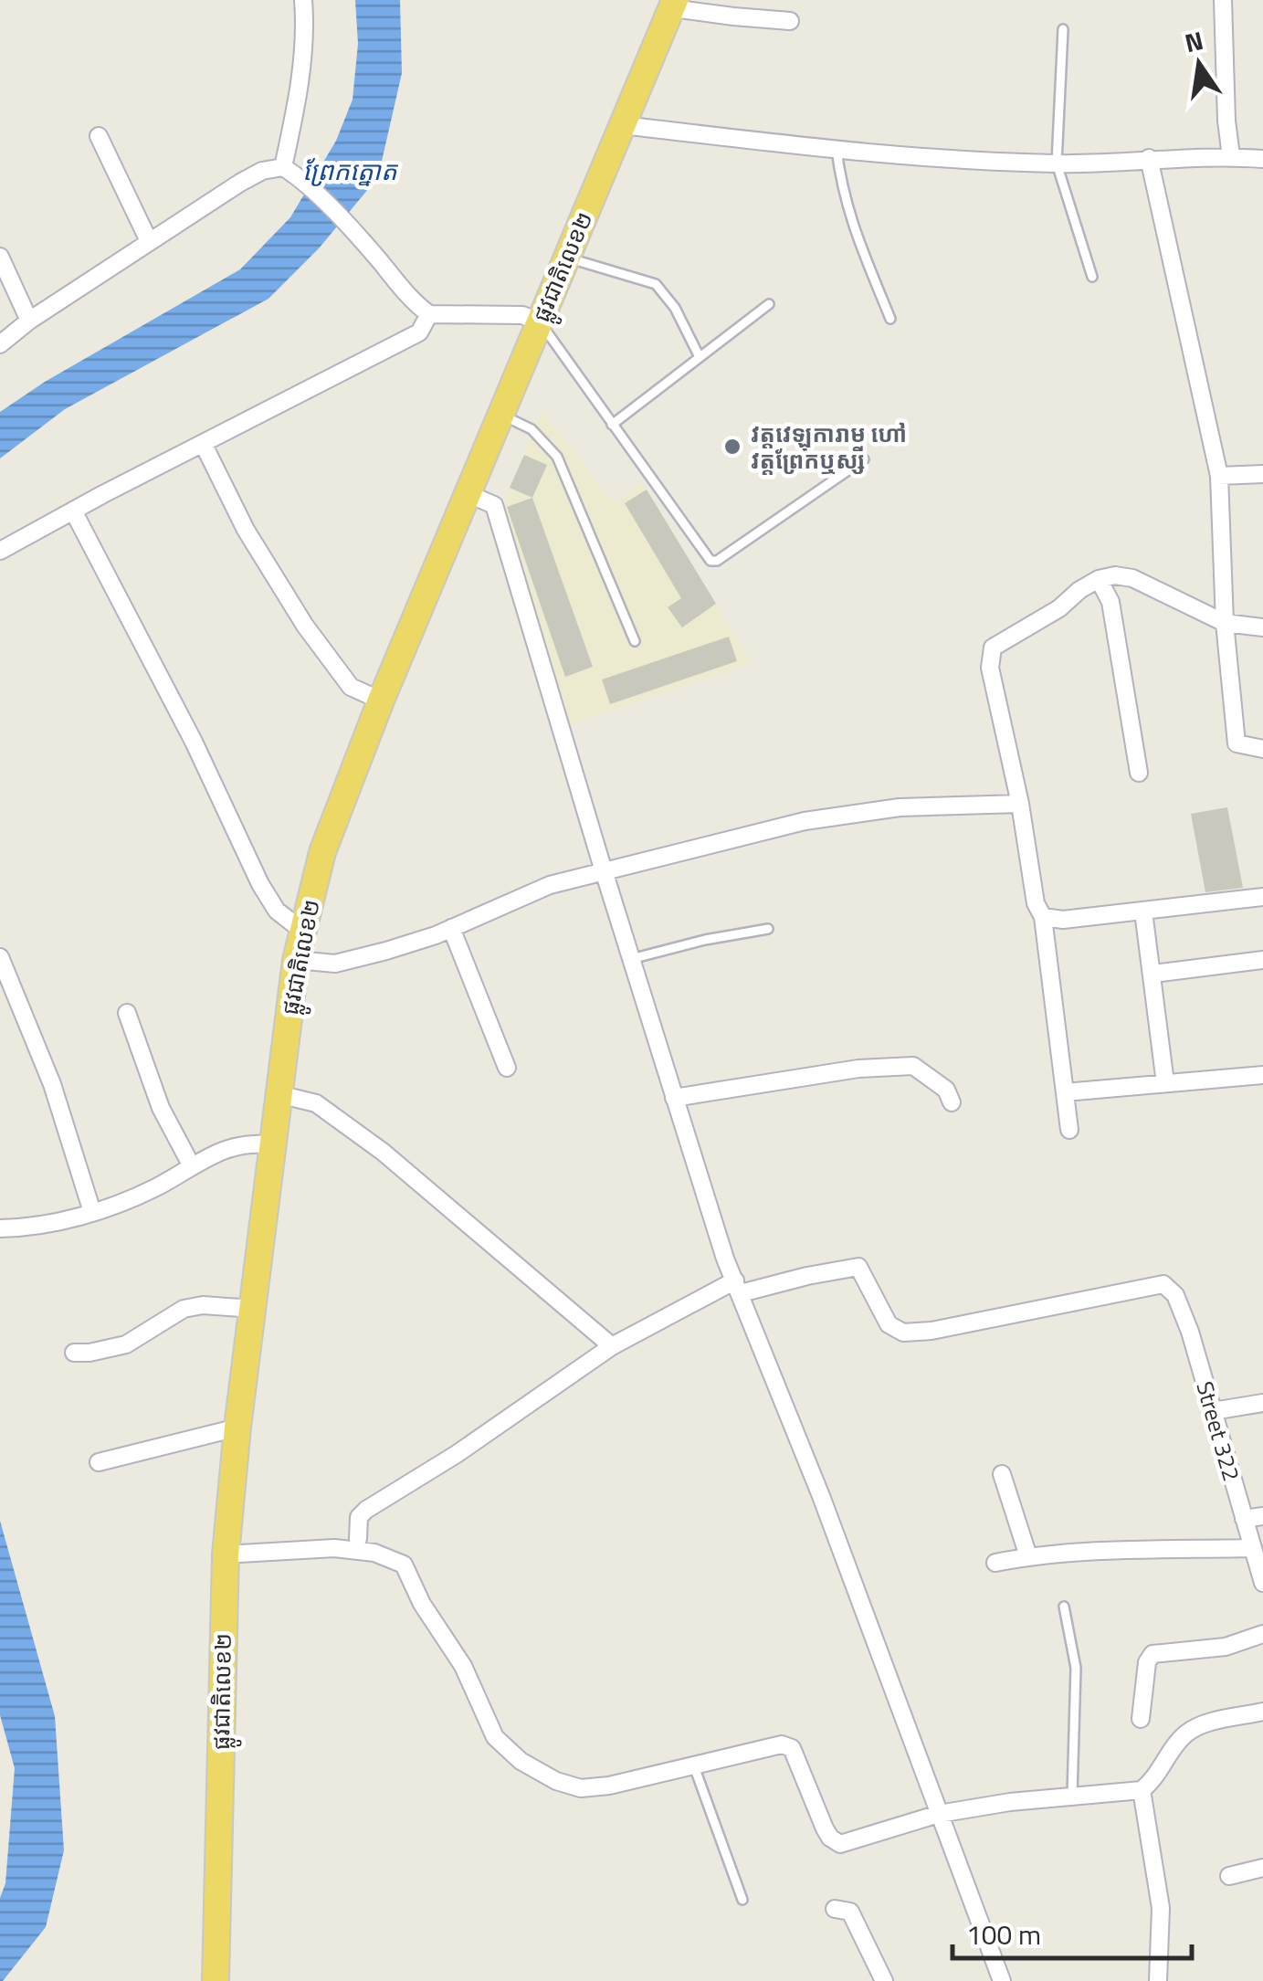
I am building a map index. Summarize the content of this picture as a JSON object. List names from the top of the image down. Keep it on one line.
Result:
{"streets":{"highway":["ផ្លូវជាតិលេខ២"],"street":["Street 322"]},"water":["ព្រែកត្នោត"],"places":["វត្តវេឡុការាម ហៅ វត្តព្រែកឬស្សី"],"scale_bar":"100 m","north":"top"}
